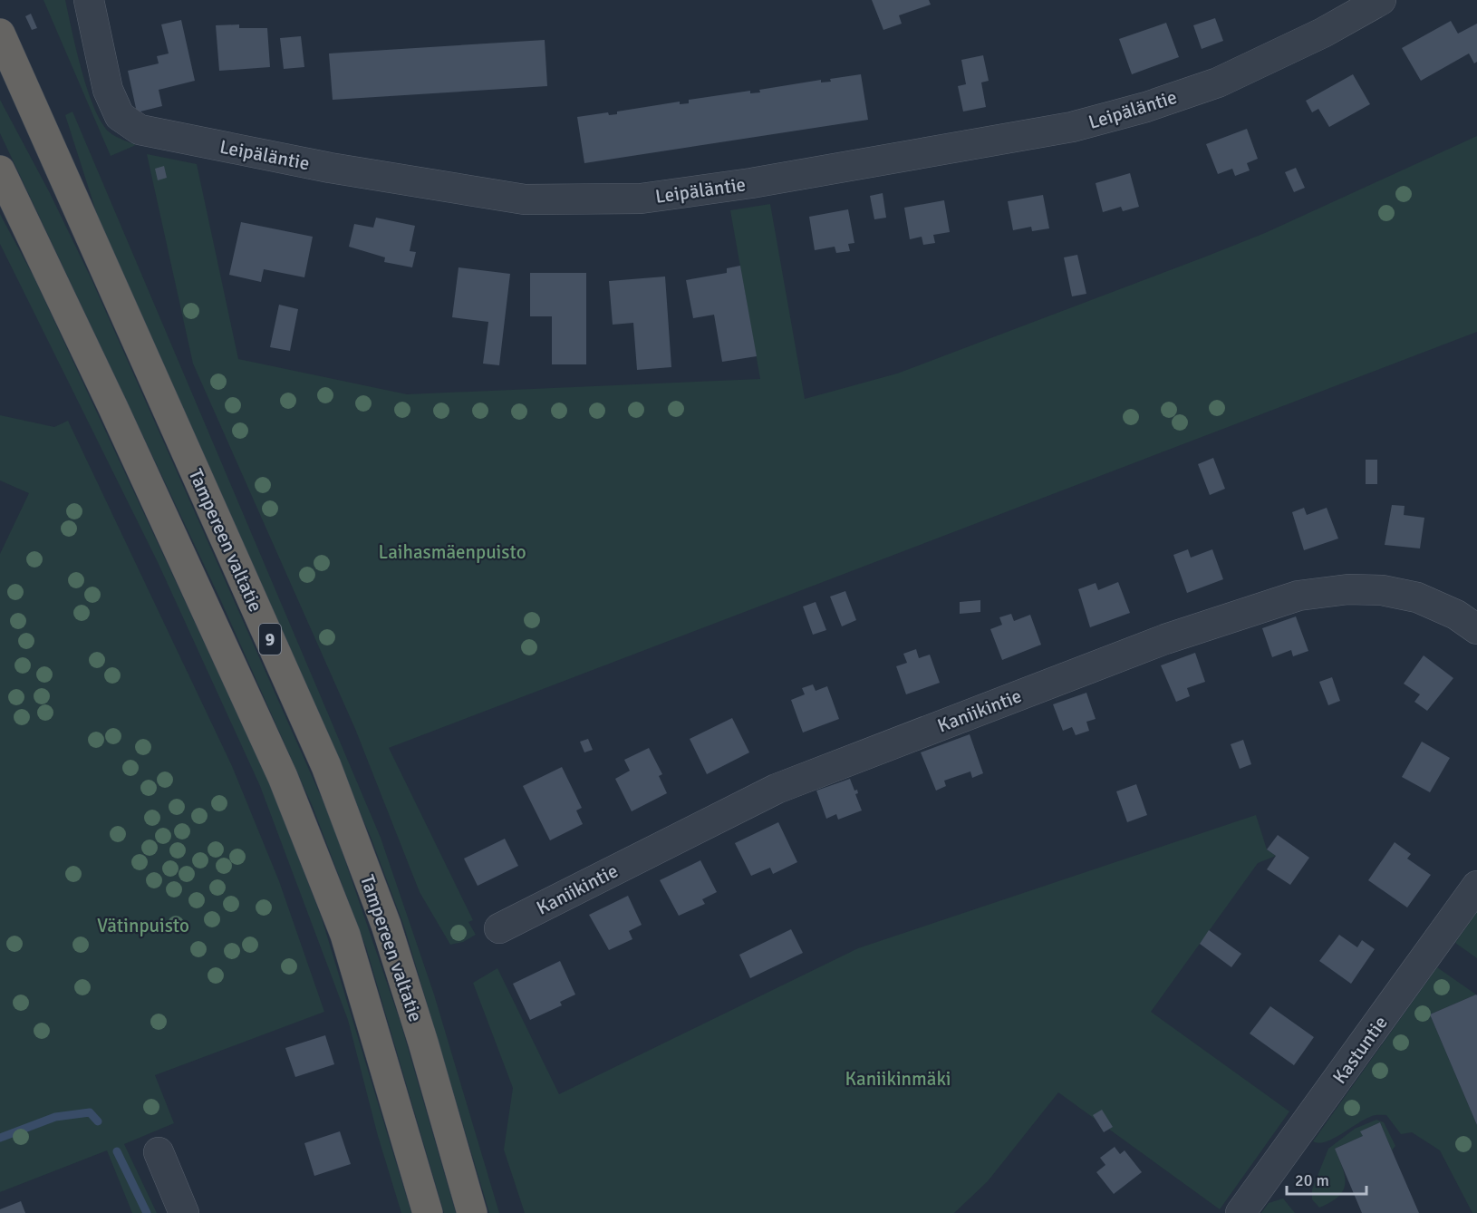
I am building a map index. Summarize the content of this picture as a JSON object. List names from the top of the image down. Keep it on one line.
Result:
{"streets":{"highway":["Tampereen valtatie","9"],"street":["Leipäläntie","Kaniikintie","Kastuntie"]},"parks":["Laihasmäenpuisto","Vätinpuisto","Kaniikinmäki"],"scale_bar":"20 m"}
